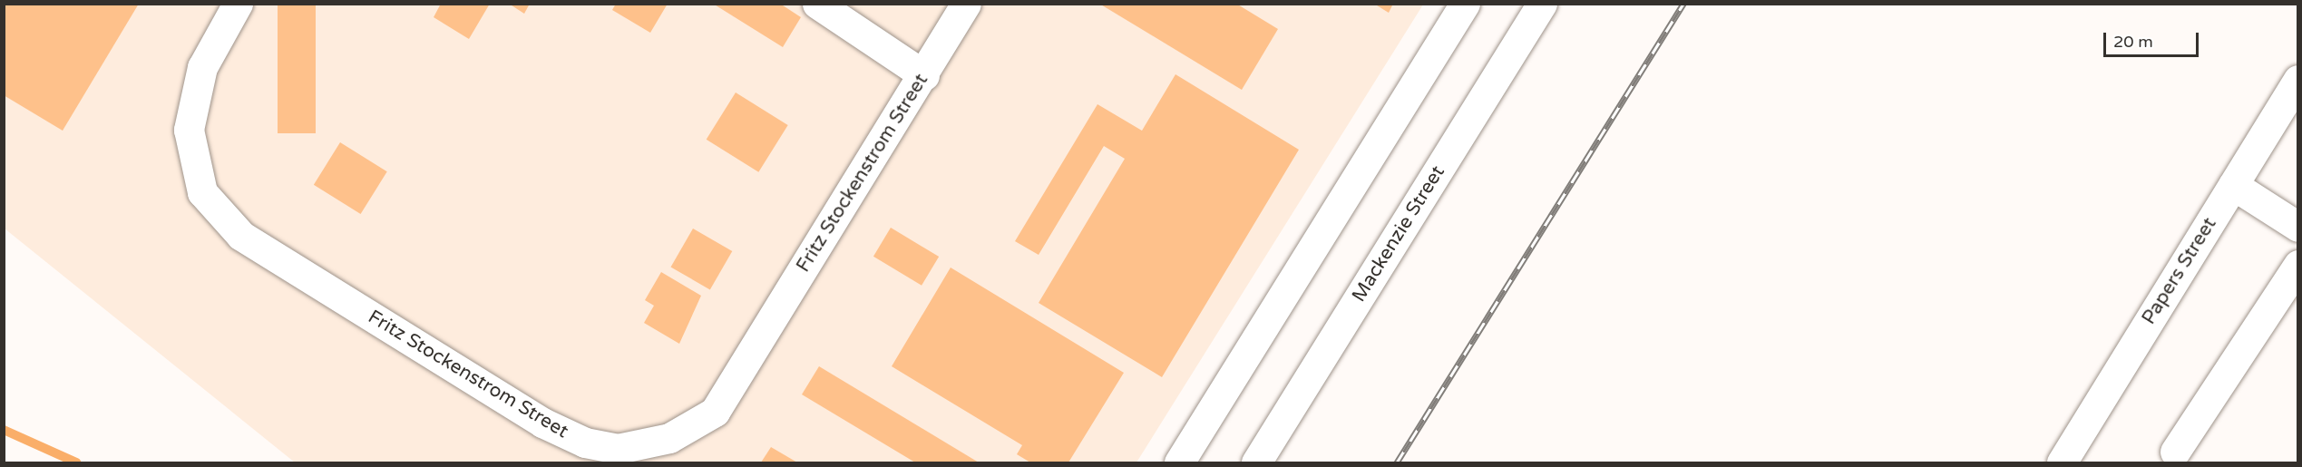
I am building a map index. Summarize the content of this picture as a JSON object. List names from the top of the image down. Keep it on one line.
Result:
{"streets":{"street":["Fritz Stockenstrom Street","Mackenzie Street","Papers Street"]},"scale_bar":"20 m"}
